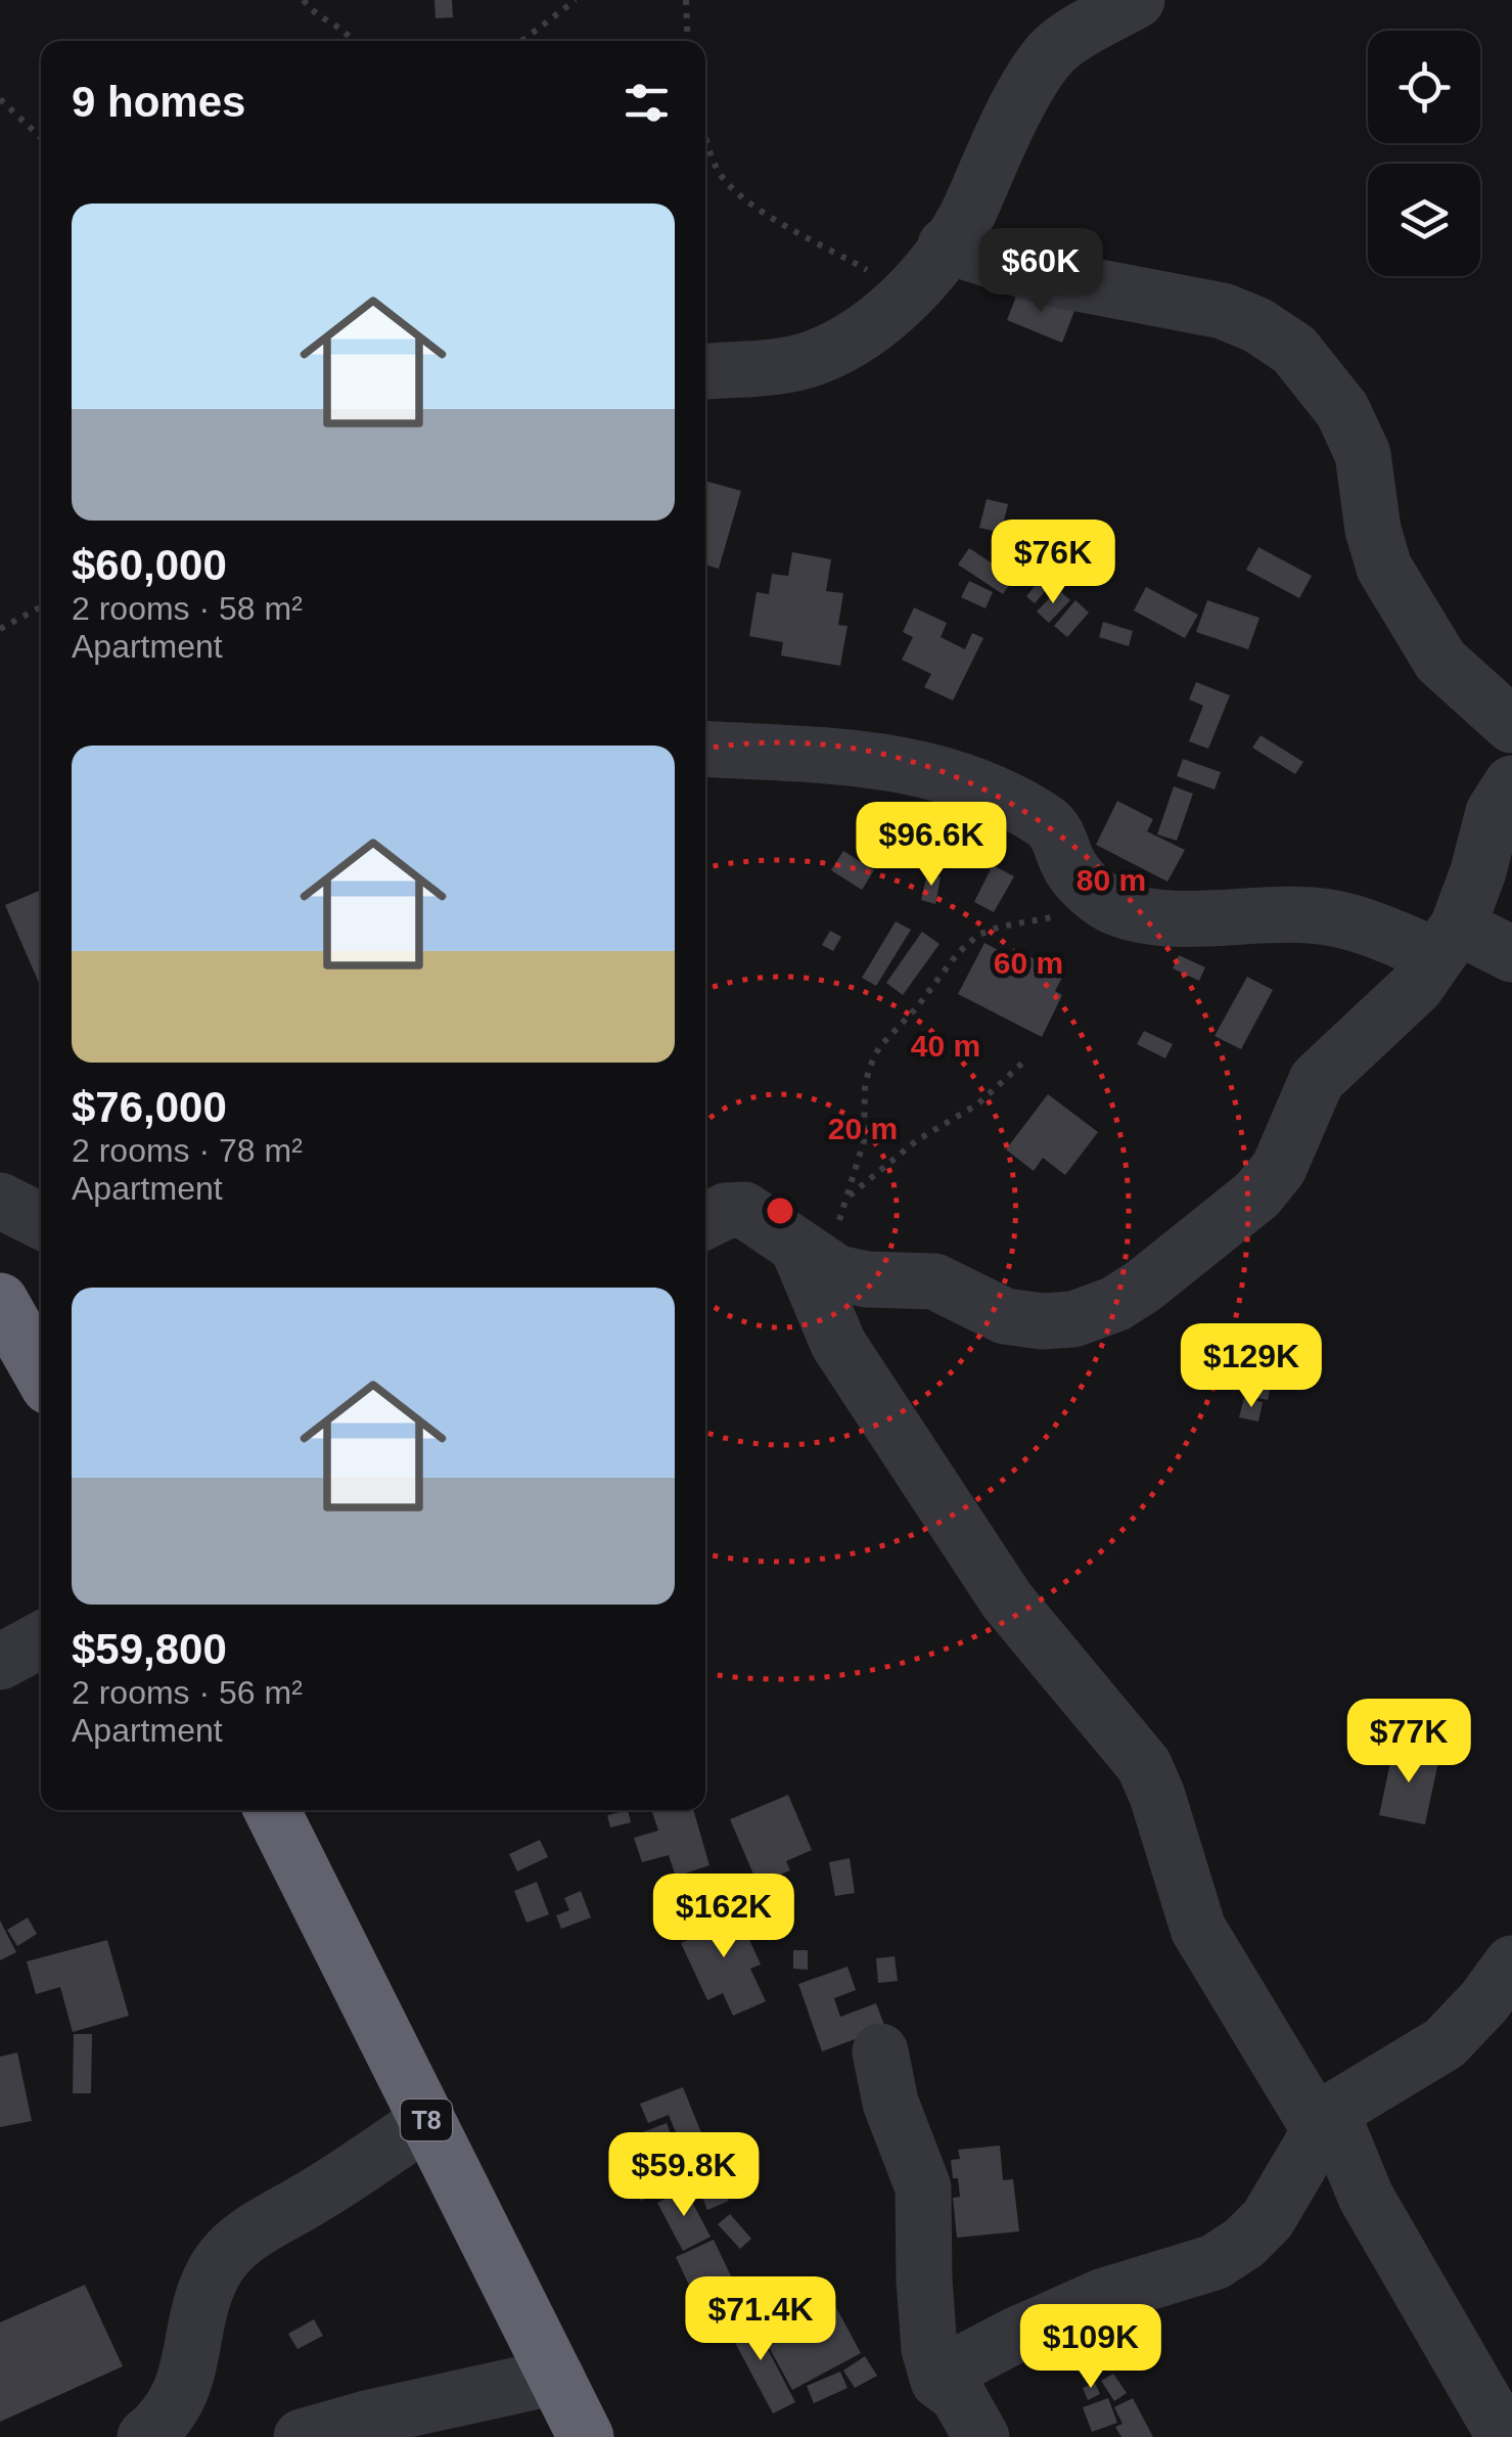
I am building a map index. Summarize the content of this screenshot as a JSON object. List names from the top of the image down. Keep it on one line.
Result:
{"streets":{"highway":["T8"]},"page":{"heading":"9 homes","list":[{"name":"$60,000","note":"2 rooms · 58 m² · Apartment"},{"name":"$76,000","note":"2 rooms · 78 m² · Apartment"},{"name":"$59,800","note":"2 rooms · 56 m² · Apartment"}],"price":["$60K","$76K","$96.6K","$129K","$77K","$162K","$59.8K","$71.4K","$109K"]},"rings":["80 m","60 m","40 m","20 m"]}
